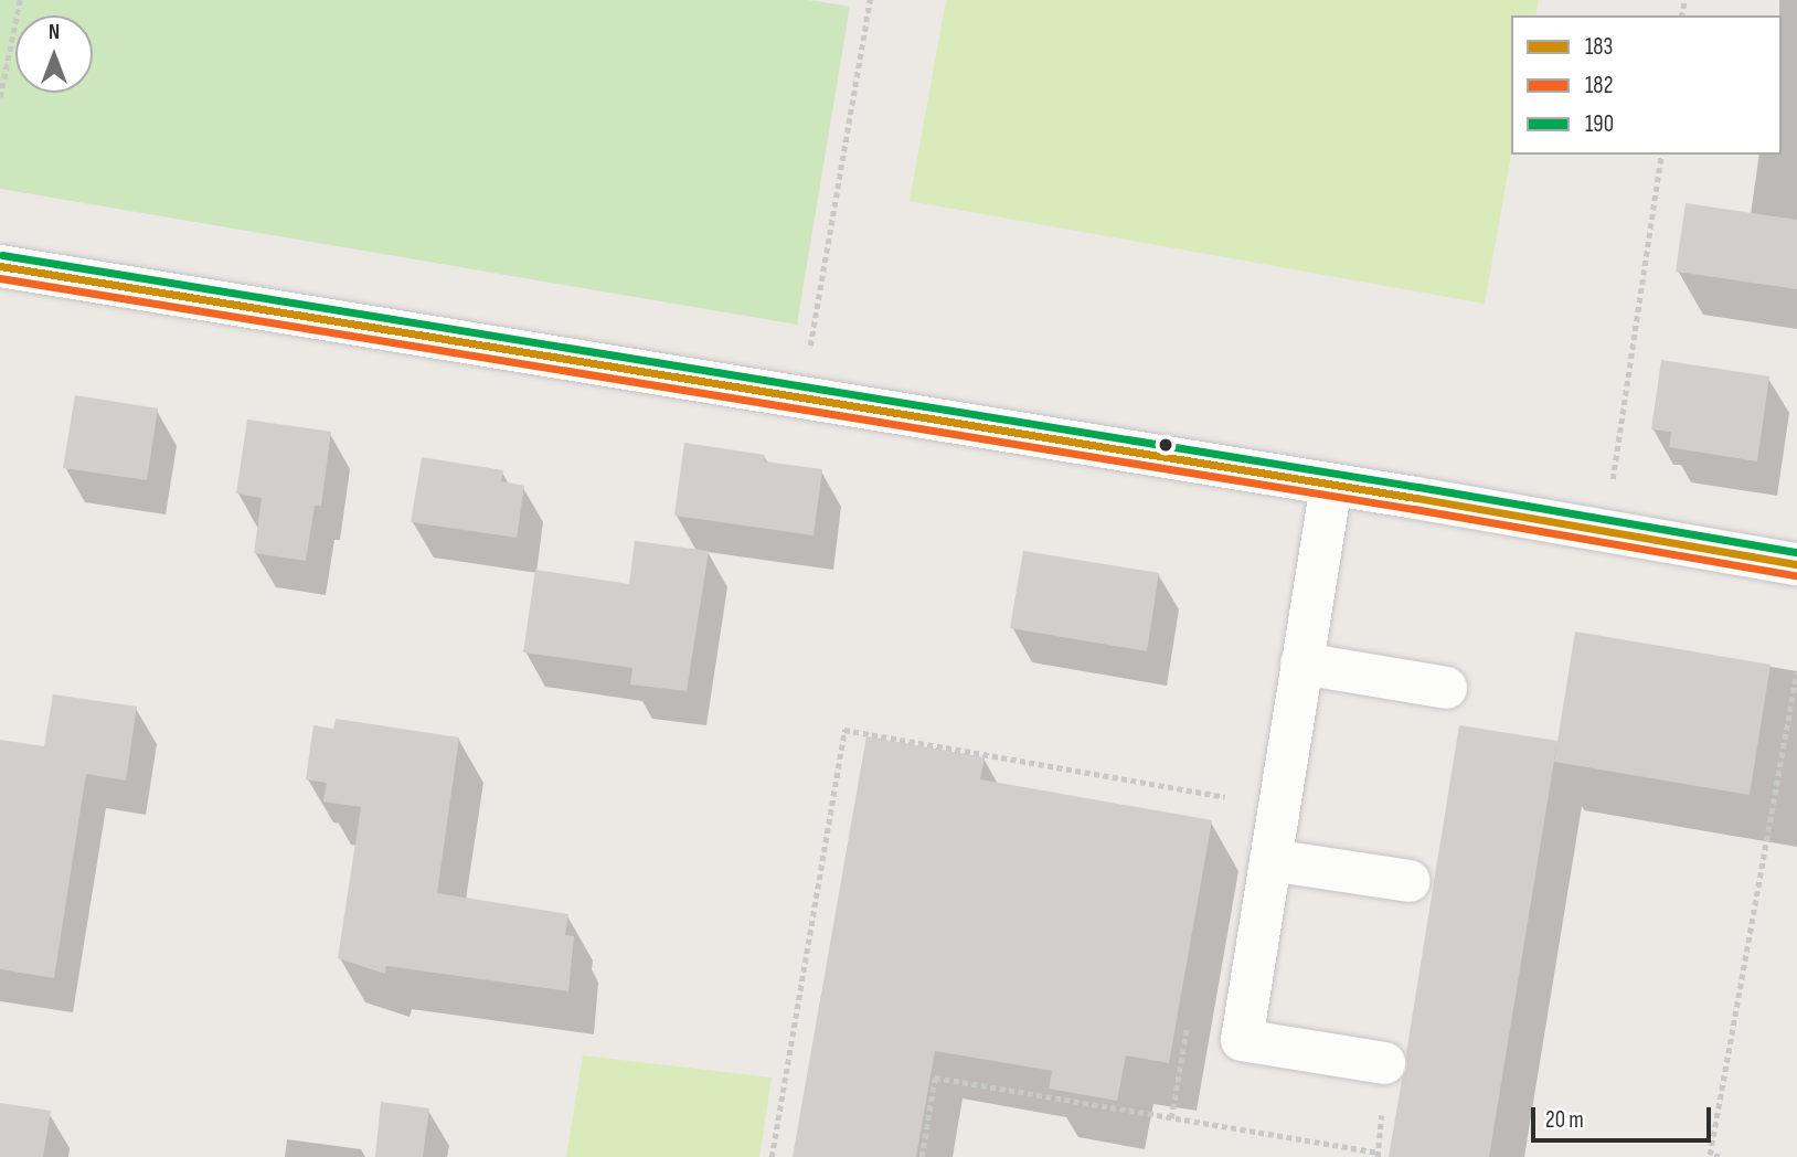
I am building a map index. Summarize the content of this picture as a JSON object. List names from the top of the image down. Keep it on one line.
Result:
{"lines":["transit line 190","transit line 183","transit line 182"],"legend":["183","182","190"],"scale_bar":"20 m","north":"top"}
